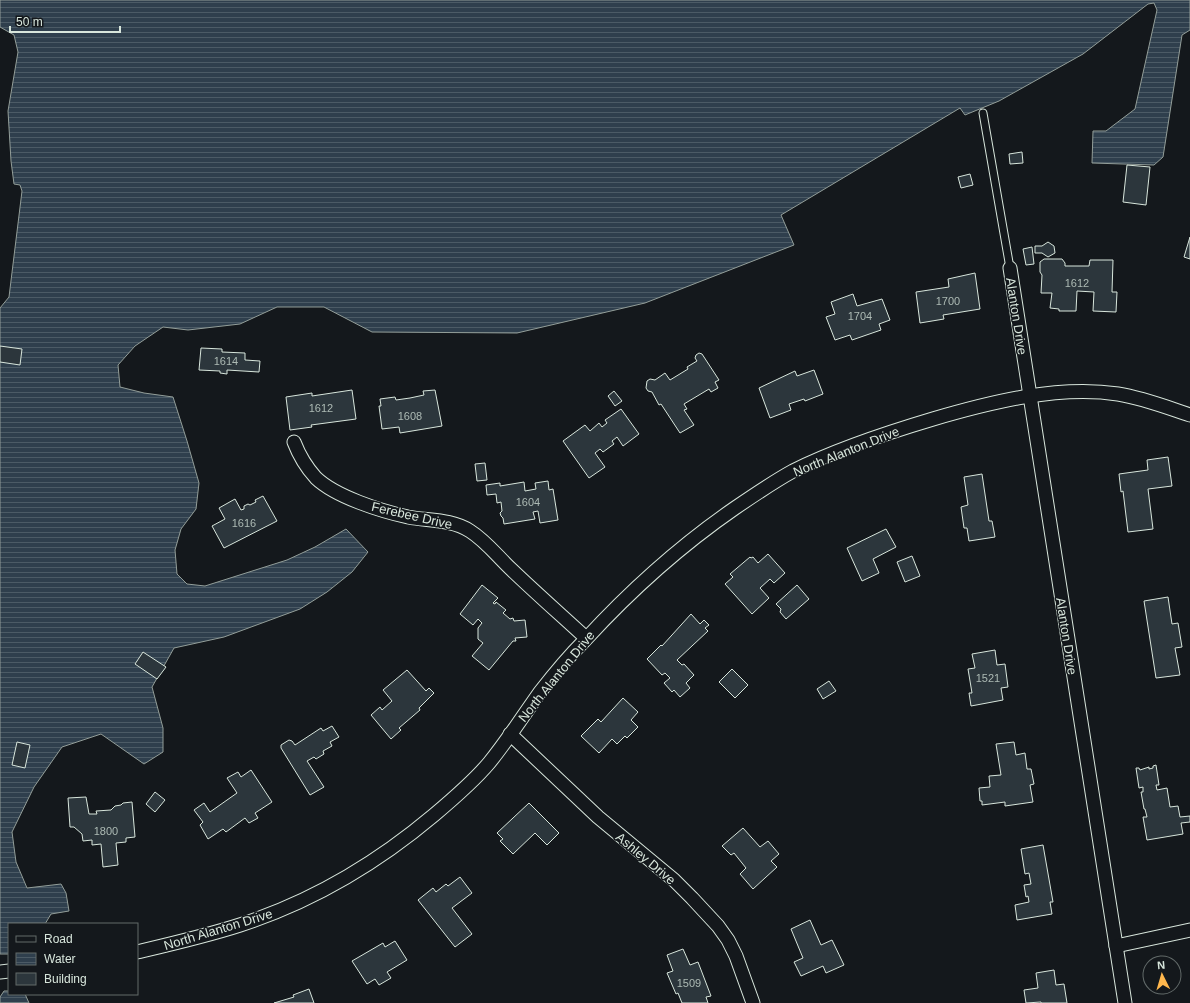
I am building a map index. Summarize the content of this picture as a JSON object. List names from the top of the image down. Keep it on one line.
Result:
{"streets":{"street":["Alanton Drive","North Alanton Drive","Ferebee Drive","Ashley Drive"]},"crossings":[["Alanton Drive","North Alanton Drive"],["North Alanton Drive","Ferebee Drive"],["North Alanton Drive","Ashley Drive"]],"house_numbers":["1612","1700","1704","1614","1612","1608","1604","1616","1521","1800","1509"],"legend":["Road","Water","Building"],"scale_bar":"50 m","north":"top"}
